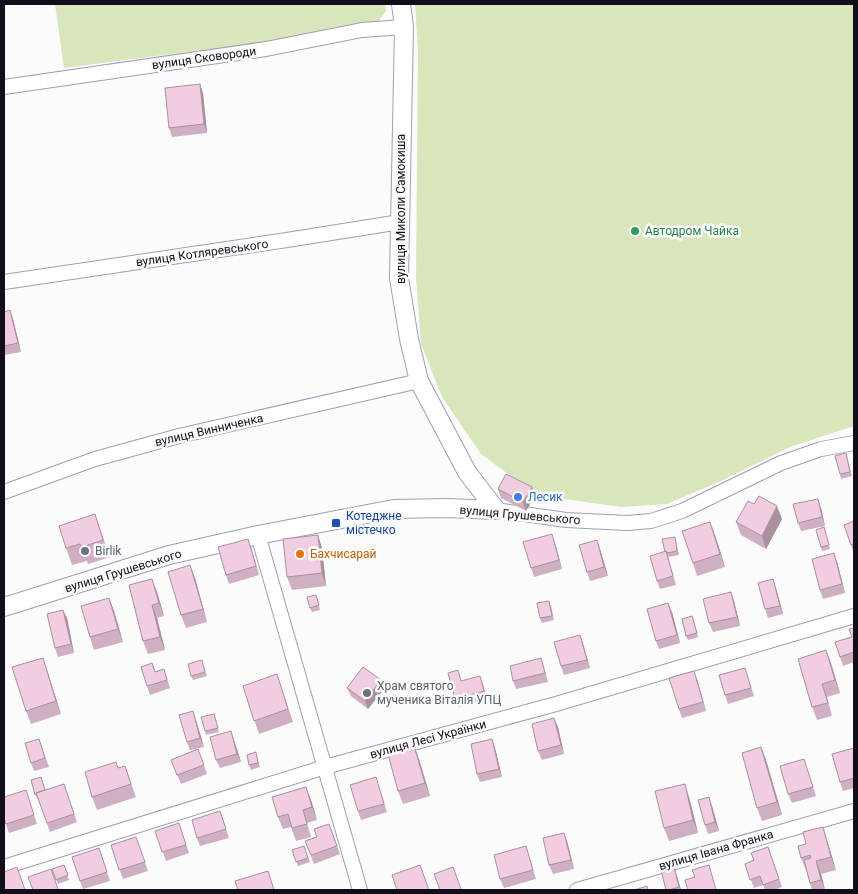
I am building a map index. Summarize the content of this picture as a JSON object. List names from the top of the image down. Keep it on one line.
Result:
{"streets":{"street":["вулиця Сковороди","вулиця Миколи Самокиша","вулиця Котляревського","вулиця Винниченка","вулиця Грушевського","вулиця Лесі Українки","вулиця Івана Франка"]},"crossings":[["вулиця Сковороди","вулиця Миколи Самокиша"],["вулиця Миколи Самокиша","вулиця Котляревського"],["вулиця Миколи Самокиша","вулиця Винниченка"],["вулиця Миколи Самокиша","вулиця Грушевського"]],"places":{"other":["Автодром Чайка","Лесик","Birlik","Бахчисарай","Храм святого мученика Віталія УПЦ"],"transit":["Котеджне містечко"]}}
